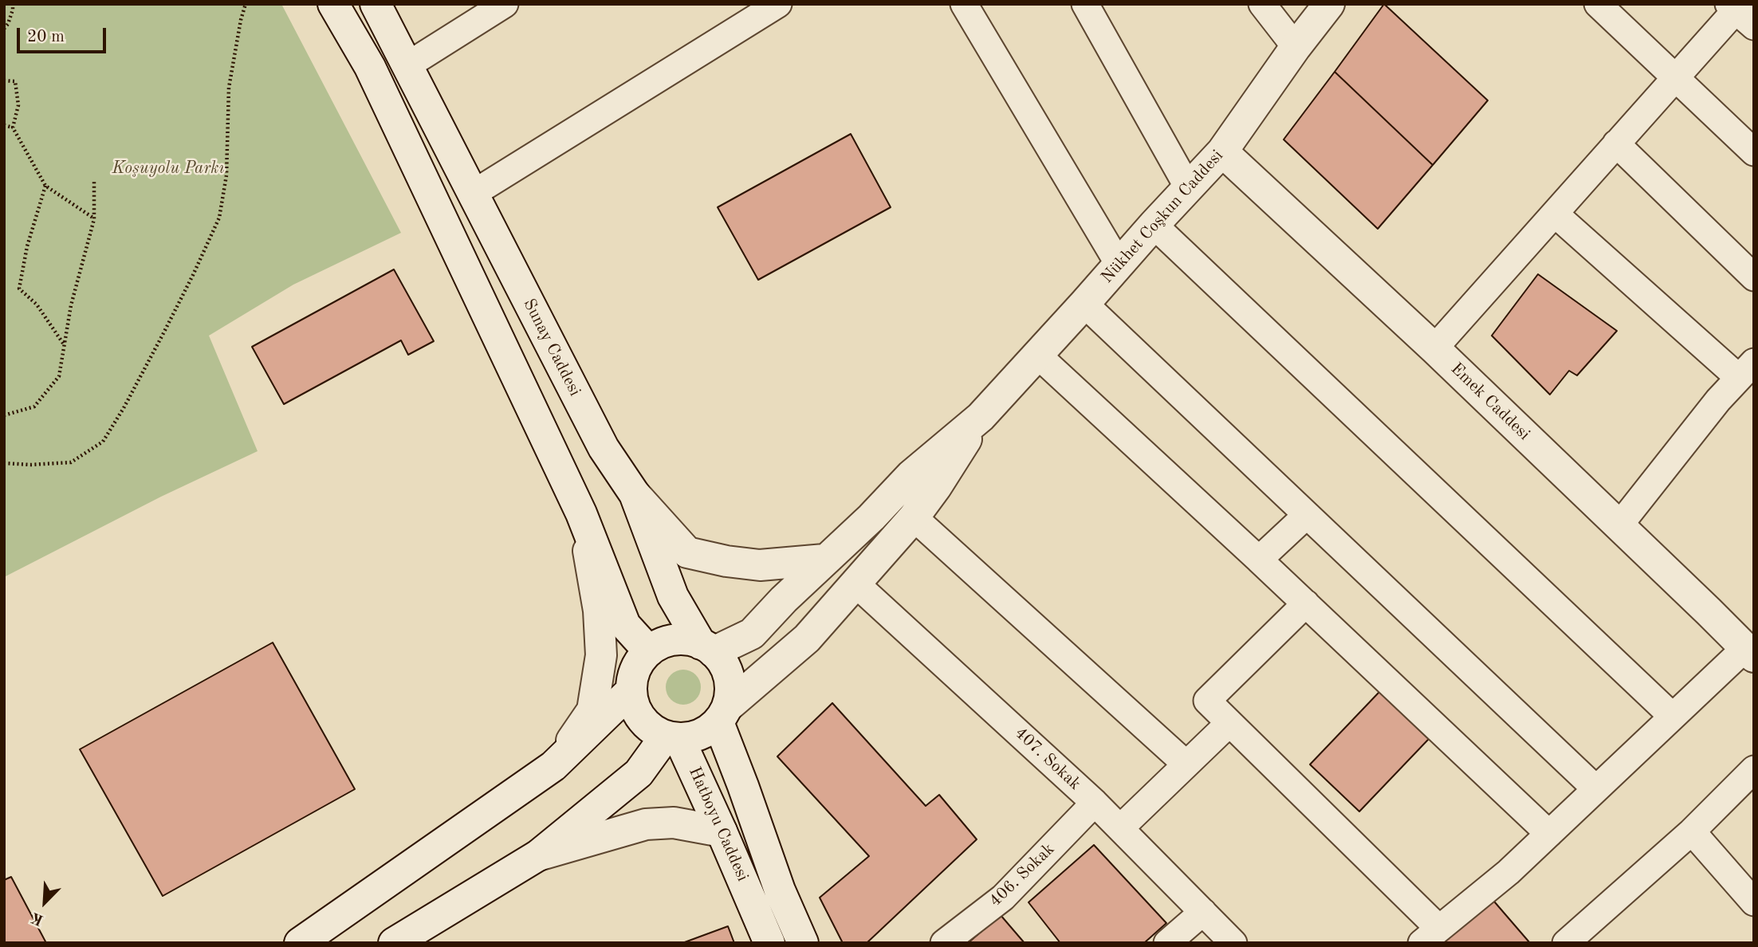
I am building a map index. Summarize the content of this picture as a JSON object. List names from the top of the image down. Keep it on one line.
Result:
{"streets":{"main road":["Nükhet Coşkun Caddesi","Sunay Caddesi","Emek Caddesi","Hatboyu Caddesi"],"street":["407. Sokak","406. Sokak"]},"crossings":[["Nükhet Coşkun Caddesi","Emek Caddesi"],["407. Sokak","406. Sokak"]],"parks":["Koşuyolu Parkı"],"scale_bar":"20 m","north":"bottom left"}
